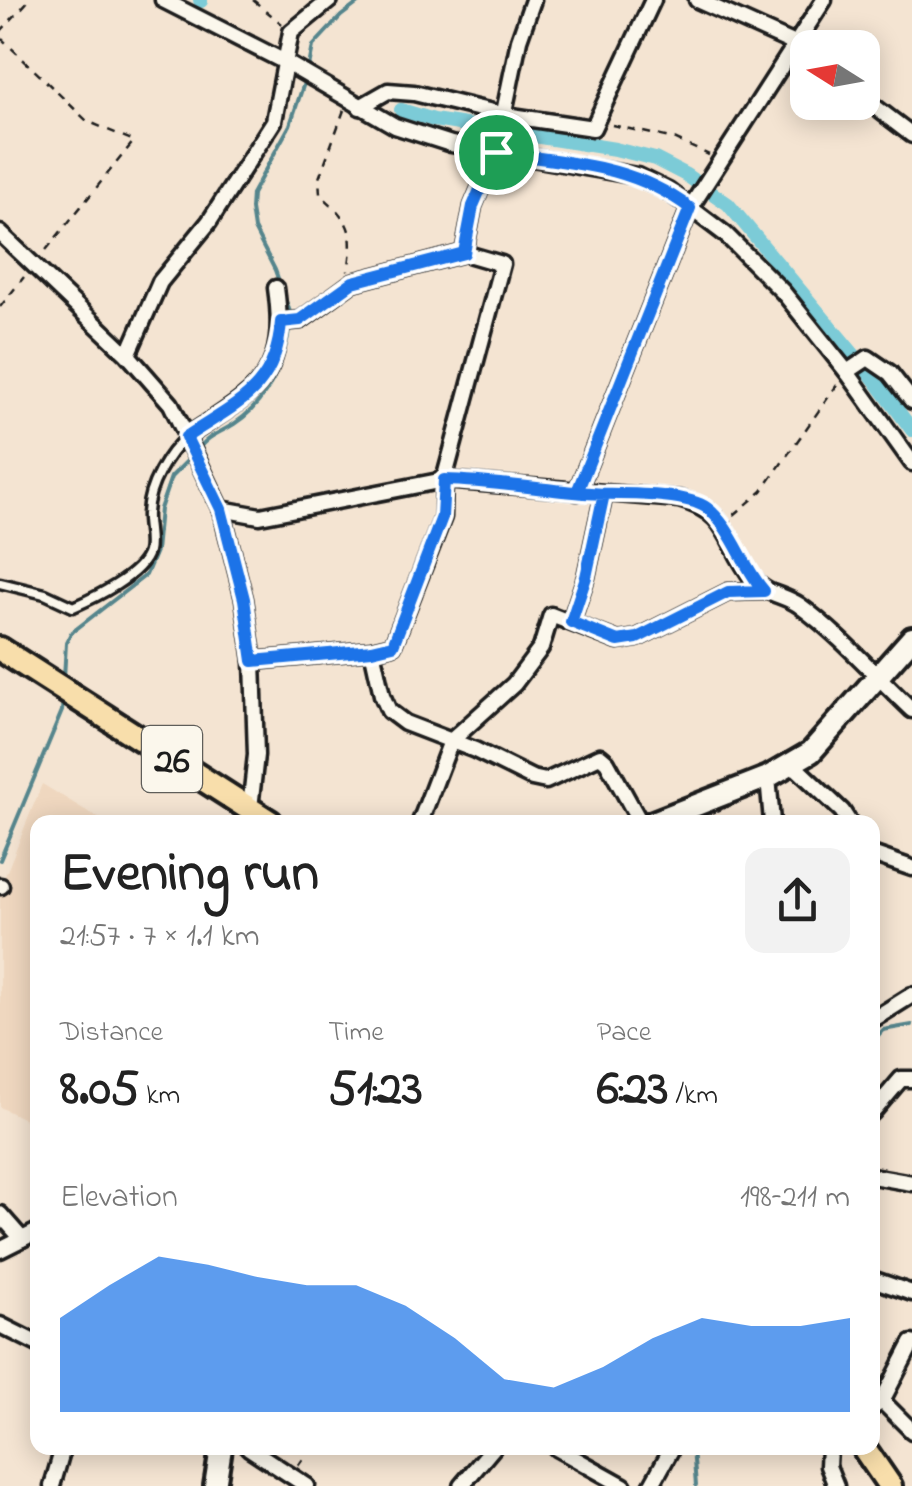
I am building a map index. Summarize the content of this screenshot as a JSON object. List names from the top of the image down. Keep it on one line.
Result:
{"streets":{"main road":["26"]},"north":"left","page":{"heading":["Evening run","21:57 · 7 × 1.1 km"],"stats":[["Distance","8.05 km"],["Time","51:23"],["Pace","6:23 /km"]],"chart":["Elevation","198–211 m"]}}
